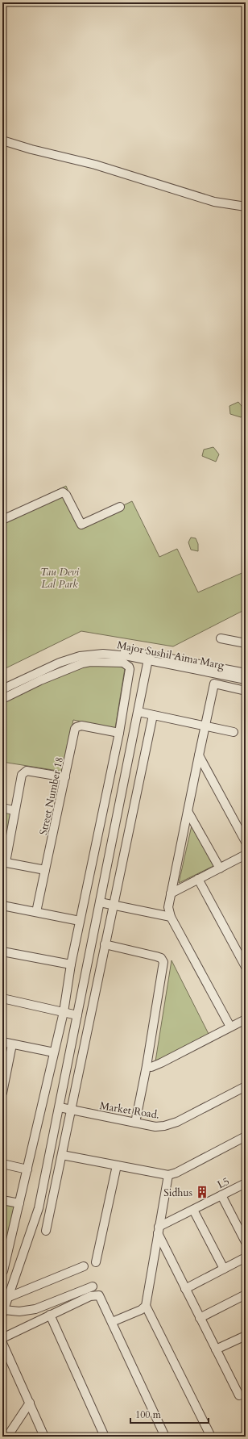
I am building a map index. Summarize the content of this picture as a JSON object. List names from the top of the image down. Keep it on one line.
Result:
{"streets":{"street":["Major Sushil Aima Marg","Street Number 18","Market Road.","L5"]},"parks":["Tau Devi Lal Park"],"places":{"building":["Sidhus"]},"scale_bar":"100 m"}
